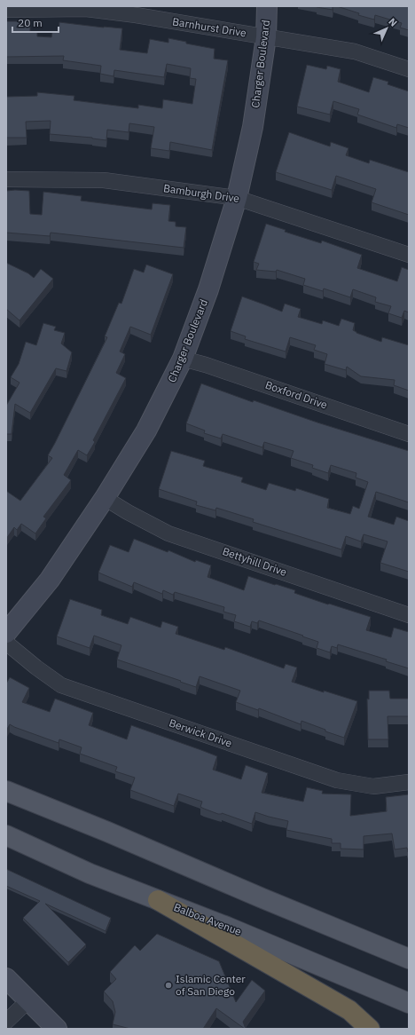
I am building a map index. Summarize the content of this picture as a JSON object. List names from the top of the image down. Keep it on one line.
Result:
{"streets":{"main road":["Balboa Avenue"],"street":["Barnhurst Drive","Charger Boulevard","Bamburgh Drive","Boxford Drive","Bettyhill Drive","Berwick Drive"]},"crossings":[["Barnhurst Drive","Charger Boulevard"],["Charger Boulevard","Bamburgh Drive"],["Charger Boulevard","Boxford Drive"],["Charger Boulevard","Bettyhill Drive"]],"places":["Islamic Center of San Diego"],"scale_bar":"20 m","north":"top right"}
